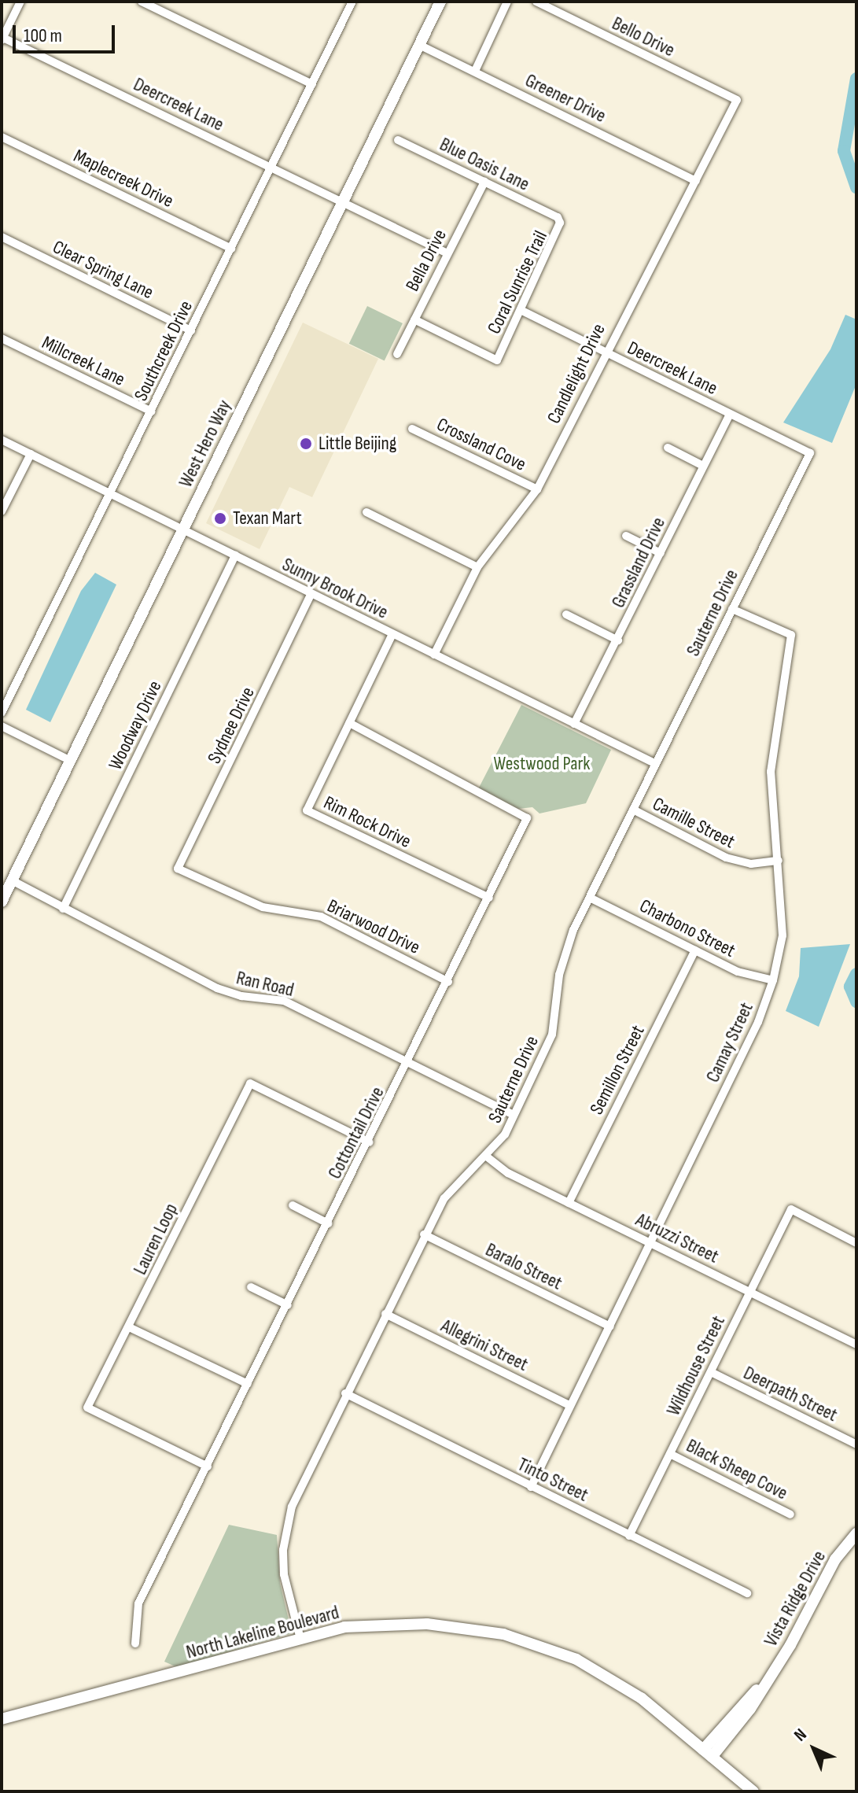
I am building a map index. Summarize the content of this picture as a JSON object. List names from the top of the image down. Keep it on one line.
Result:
{"streets":{"street":["Bello Drive","Greener Drive","Deercreek Lane","Blue Oasis Lane","Maplecreek Drive","Bella Drive","Clear Spring Lane","Coral Sunrise Trail","Southcreek Drive","Millcreek Lane","Candlelight Drive","West Hero Way","Crossland Cove","Grassland Drive","Sunny Brook Drive","Sauterne Drive","Woodway Drive","Sydnee Drive","Rim Rock Drive","Camille Street","Briarwood Drive","Charbono Street","Ran Road","Camay Street","Semillon Street","Cottontail Drive","Abruzzi Street","Lauren Loop","Baralo Street","Allegrini Street","Wildhouse Street","Deerpath Street","Black Sheep Cove","Tinto Street","Vista Ridge Drive","North Lakeline Boulevard"]},"crossings":[["Bello Drive","Candlelight Drive"],["Greener Drive","Candlelight Drive"],["Greener Drive","West Hero Way"],["Deercreek Lane","Bella Drive"],["Deercreek Lane","Coral Sunrise Trail"],["Deercreek Lane","Southcreek Drive"],["Deercreek Lane","Candlelight Drive"],["Deercreek Lane","West Hero Way"],["Deercreek Lane","Grassland Drive"],["Deercreek Lane","Sauterne Drive"],["Blue Oasis Lane","Bella Drive"],["Blue Oasis Lane","Coral Sunrise Trail"],["Maplecreek Drive","Southcreek Drive"],["Bella Drive","Coral Sunrise Trail"],["Clear Spring Lane","Southcreek Drive"],["Southcreek Drive","Millcreek Lane"],["Southcreek Drive","Sunny Brook Drive"],["Candlelight Drive","Crossland Cove"],["Candlelight Drive","Sunny Brook Drive"],["West Hero Way","Sunny Brook Drive"],["West Hero Way","Ran Road"],["Grassland Drive","Sunny Brook Drive"],["Sunny Brook Drive","Sauterne Drive"],["Sunny Brook Drive","Woodway Drive"],["Sunny Brook Drive","Sydnee Drive"],["Sunny Brook Drive","Rim Rock Drive"],["Sauterne Drive","Camille Street"],["Sauterne Drive","Charbono Street"],["Sauterne Drive","Ran Road"],["Sauterne Drive","Camay Street"],["Sauterne Drive","Abruzzi Street"],["Sauterne Drive","Baralo Street"],["Sauterne Drive","Allegrini Street"],["Sauterne Drive","Tinto Street"],["Sauterne Drive","North Lakeline Boulevard"],["Woodway Drive","Ran Road"],["Sydnee Drive","Briarwood Drive"],["Rim Rock Drive","Cottontail Drive"],["Camille Street","Camay Street"],["Briarwood Drive","Cottontail Drive"],["Charbono Street","Camay Street"],["Charbono Street","Semillon Street"],["Ran Road","Cottontail Drive"],["Camay Street","Abruzzi Street"],["Camay Street","Baralo Street"],["Camay Street","Allegrini Street"],["Camay Street","Tinto Street"],["Semillon Street","Abruzzi Street"],["Cottontail Drive","Lauren Loop"],["Abruzzi Street","Wildhouse Street"],["Wildhouse Street","Deerpath Street"],["Wildhouse Street","Black Sheep Cove"],["Wildhouse Street","Tinto Street"],["Vista Ridge Drive","North Lakeline Boulevard"]],"parks":["Westwood Park"],"places":["Little Beijing","Texan Mart"],"scale_bar":"100 m","north":"top left"}
